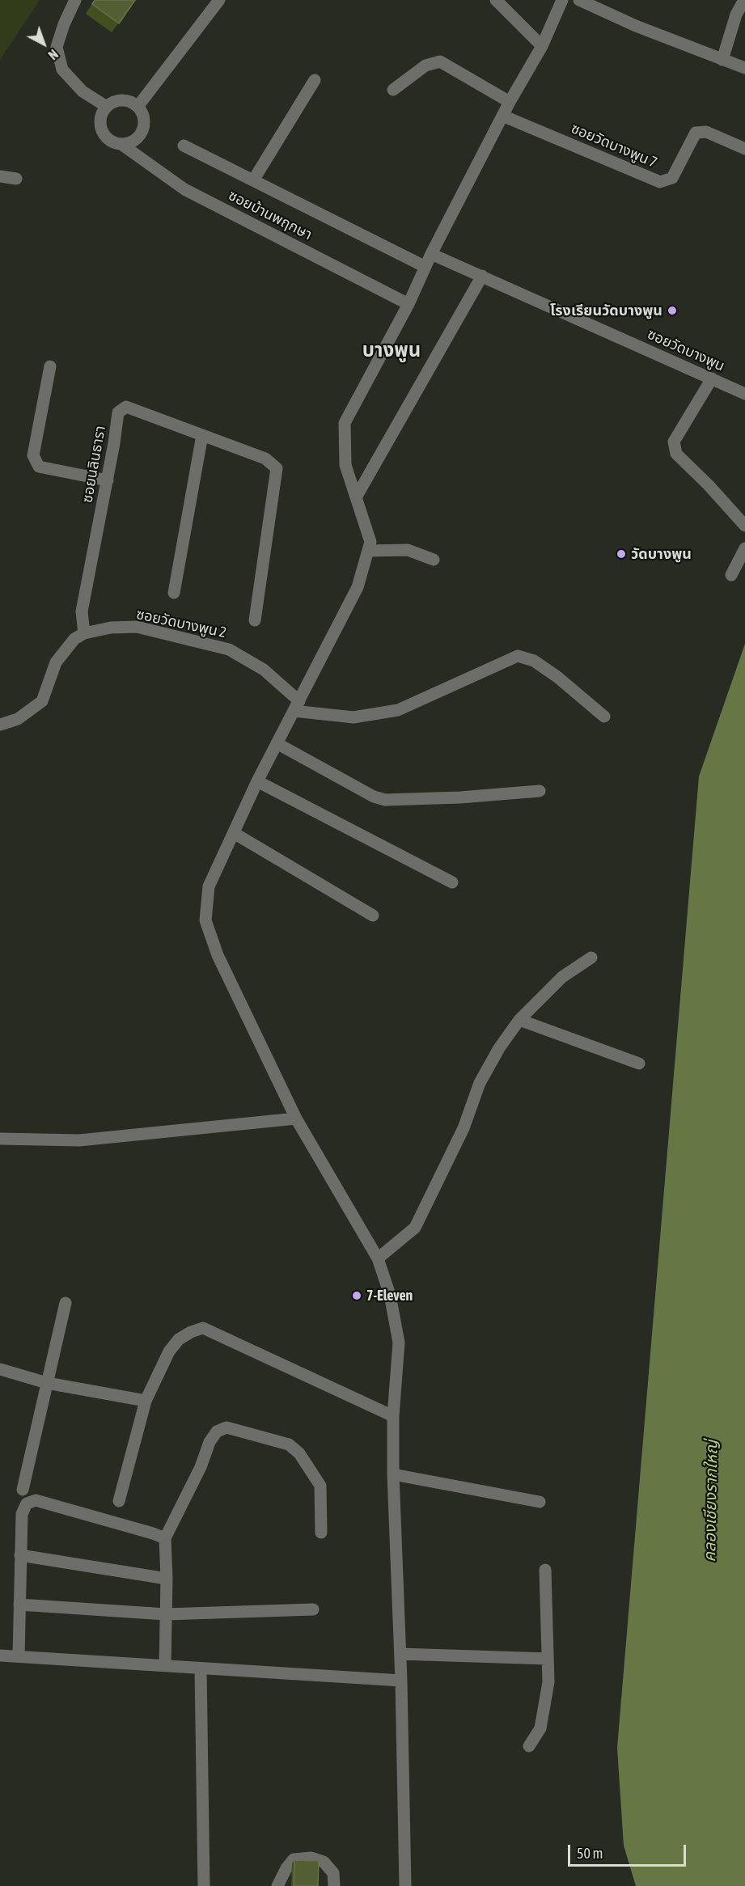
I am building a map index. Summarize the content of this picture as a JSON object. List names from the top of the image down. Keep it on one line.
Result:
{"streets":{"street":["ซอยวัดบางพูน 7","ซอยบ้านพฤกษา","ซอยวัดบางพูน","ซอยนลินธารา","ซอยวัดบางพูน 2"]},"crossings":[["ซอยนลินธารา","ซอยวัดบางพูน 2"]],"districts":["บางพูน"],"water":["คลองเชียงรากใหญ่"],"places":["โรงเรียนวัดบางพูน","วัดบางพูน","7-Eleven"],"scale_bar":"50 m","north":"bottom right"}
